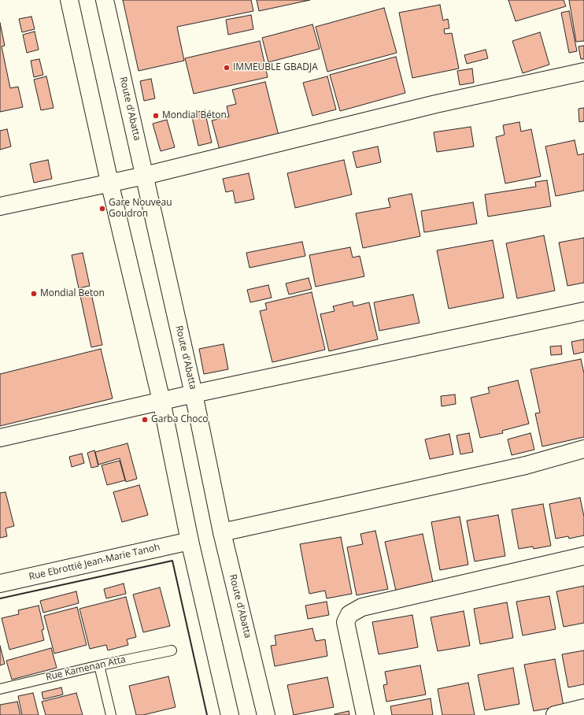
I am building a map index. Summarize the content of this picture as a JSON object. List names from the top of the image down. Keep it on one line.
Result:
{"streets":{"street":["Route d'Abatta","Rue Ebrottié Jean-Marie Tanoh"],"lane":["Rue Kamenan Atta"]},"places":["IMMEUBLE GBADJA","Mondial Béton","Gare Nouveau Goudron","Mondial Beton","Garba Choco"]}
